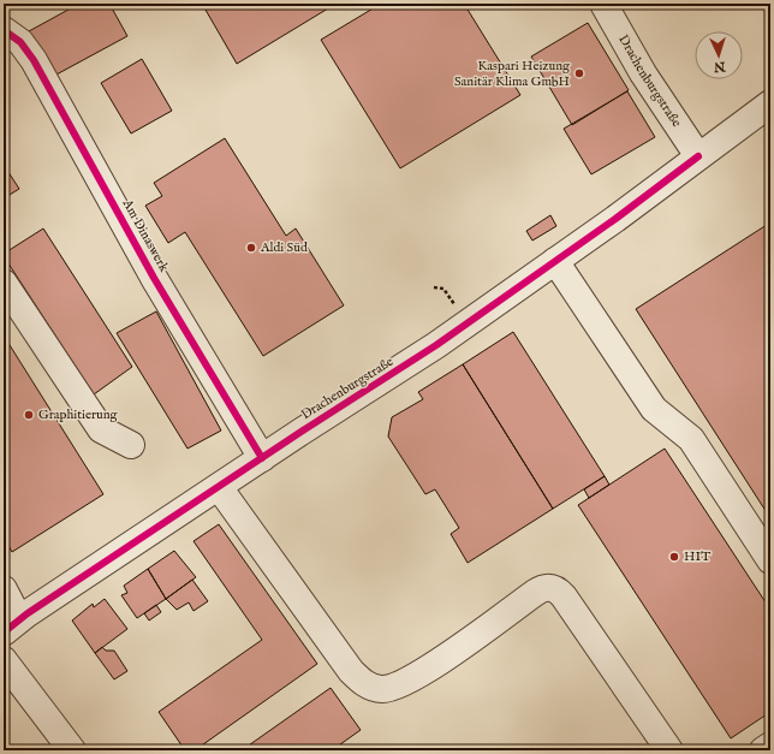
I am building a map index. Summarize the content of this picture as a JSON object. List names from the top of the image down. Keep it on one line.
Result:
{"streets":{"street":["Drachenburgstraße","Am Dinaswerk"]},"crossings":[["Drachenburgstraße","Am Dinaswerk"]],"places":["Kaspari Heizung Sanitär Klima GmbH","Aldi Süd","Graphitierung","HIT"],"north":"bottom"}
